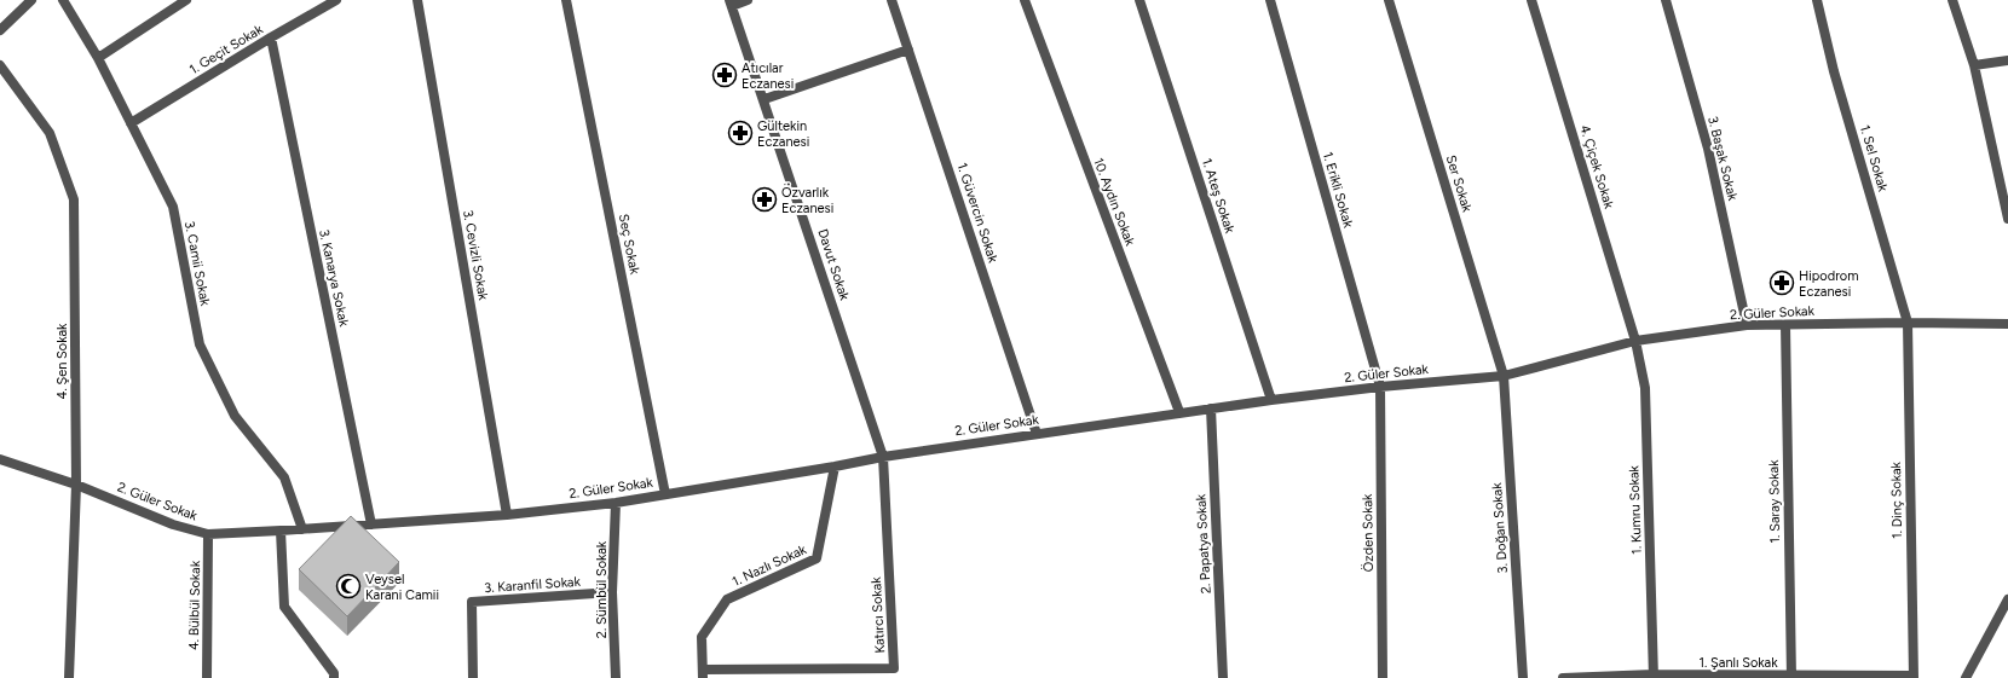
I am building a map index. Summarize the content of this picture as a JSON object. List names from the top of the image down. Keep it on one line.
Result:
{"streets":{"street":["1. Geçit Sokak","3. Başak Sokak","1. Sel Sokak","4. Çiçek Sokak","Ser Sokak","1. Erikli Sokak","1. Ateş Sokak","10. Aydın Sokak","1. Güvercin Sokak","Seç Sokak","3. Cevizli Sokak","3. Camii Sokak","Davut Sokak","3. Kanarya Sokak","2. Güler Sokak","4. Şen Sokak","1. Dinç Sokak","1. Saray Sokak","1. Kumru Sokak","3. Doğan Sokak","Özden Sokak","2. Papatya Sokak","1. Nazlı Sokak","3. Karanfil Sokak","2. Sümbül Sokak","4. Bülbül Sokak","Katırcı Sokak","1. Şanlı Sokak"]},"crossings":[["1. Geçit Sokak","3. Camii Sokak"],["1. Geçit Sokak","3. Kanarya Sokak"],["3. Başak Sokak","2. Güler Sokak"],["1. Sel Sokak","2. Güler Sokak"],["1. Sel Sokak","1. Dinç Sokak"],["4. Çiçek Sokak","2. Güler Sokak"],["4. Çiçek Sokak","1. Kumru Sokak"],["Ser Sokak","2. Güler Sokak"],["Ser Sokak","3. Doğan Sokak"],["1. Erikli Sokak","2. Güler Sokak"],["1. Erikli Sokak","Özden Sokak"],["1. Ateş Sokak","2. Güler Sokak"],["10. Aydın Sokak","2. Güler Sokak"],["1. Güvercin Sokak","2. Güler Sokak"],["Seç Sokak","2. Güler Sokak"],["3. Cevizli Sokak","2. Güler Sokak"],["3. Camii Sokak","2. Güler Sokak"],["Davut Sokak","2. Güler Sokak"],["Davut Sokak","Katırcı Sokak"],["3. Kanarya Sokak","2. Güler Sokak"],["2. Güler Sokak","4. Şen Sokak"],["2. Güler Sokak","1. Dinç Sokak"],["2. Güler Sokak","1. Saray Sokak"],["2. Güler Sokak","1. Kumru Sokak"],["2. Güler Sokak","3. Doğan Sokak"],["2. Güler Sokak","Özden Sokak"],["2. Güler Sokak","2. Papatya Sokak"],["2. Güler Sokak","1. Nazlı Sokak"],["2. Güler Sokak","2. Sümbül Sokak"],["2. Güler Sokak","4. Bülbül Sokak"],["2. Güler Sokak","Katırcı Sokak"],["1. Dinç Sokak","1. Şanlı Sokak"],["1. Saray Sokak","1. Şanlı Sokak"],["1. Kumru Sokak","1. Şanlı Sokak"],["1. Nazlı Sokak","Katırcı Sokak"],["3. Karanfil Sokak","2. Sümbül Sokak"]],"places":{"pharmacy":["Atıcılar Eczanesi","Gültekin Eczanesi","Özvarlık Eczanesi","Hipodrom Eczanesi"],"mosque":["Veysel Karani Camii"]}}
